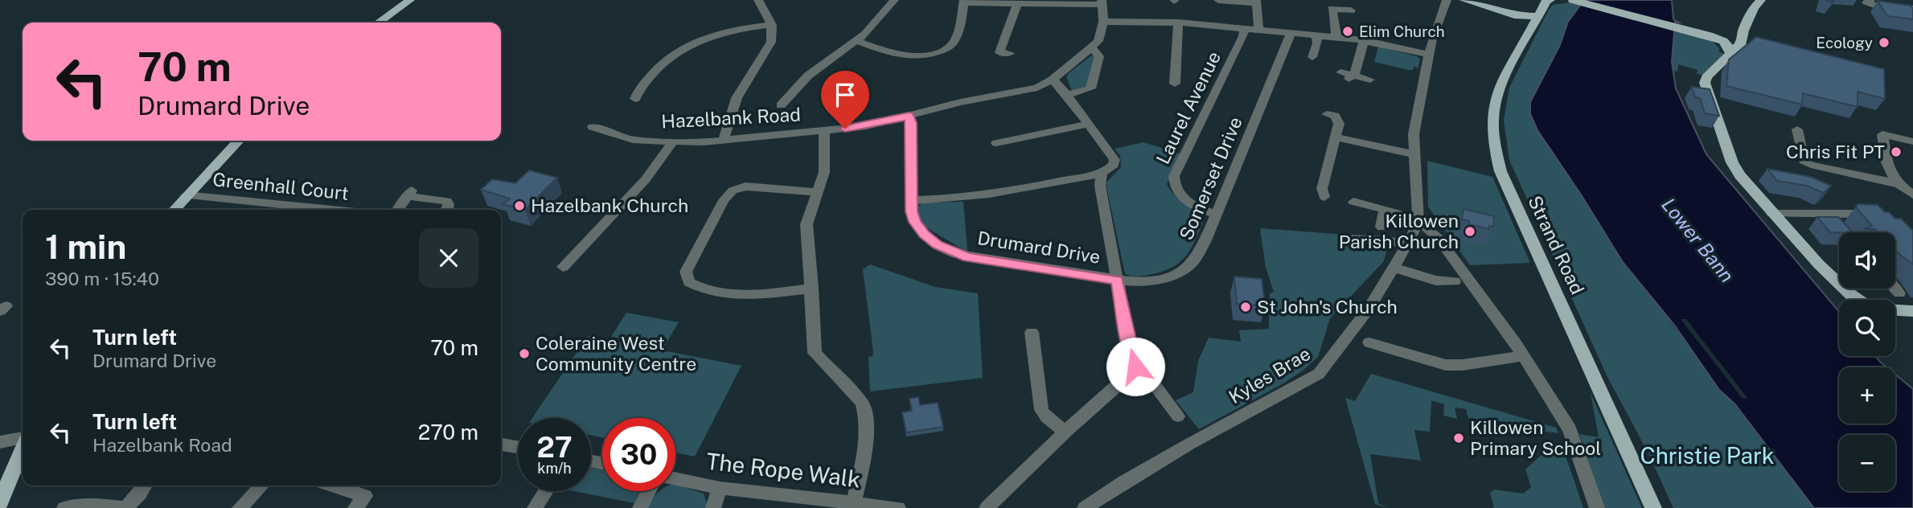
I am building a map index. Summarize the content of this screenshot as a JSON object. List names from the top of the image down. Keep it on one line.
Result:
{"streets":{"main road":["Strand Road"],"street":["Laurel Avenue","Hazelbank Road","Somerset Drive","Greenhall Court","Drumard Drive","Kyles Brae","The Rope Walk"]},"crossings":[["Laurel Avenue","Somerset Drive"],["Hazelbank Road","Drumard Drive"],["Somerset Drive","Drumard Drive"]],"water":["Lower Bann"],"parks":["Christie Park"],"places":["Elim Church","Ecology","Chris Fit PT","Hazelbank Church","Killowen Parish Church","St John's Church","Coleraine West Community Centre","Killowen Primary School"],"page":{"turn":["70 m","Drumard Drive"],"heading":["1 min","390 m · 15:40"],"map_buttons":["+","−"],"list":[{"name":"Turn left","note":"Drumard Drive","value":"70 m"},{"name":"Turn left","note":"Hazelbank Road","value":"270 m"}],"speed":"27 km/h","limit":"30"}}
